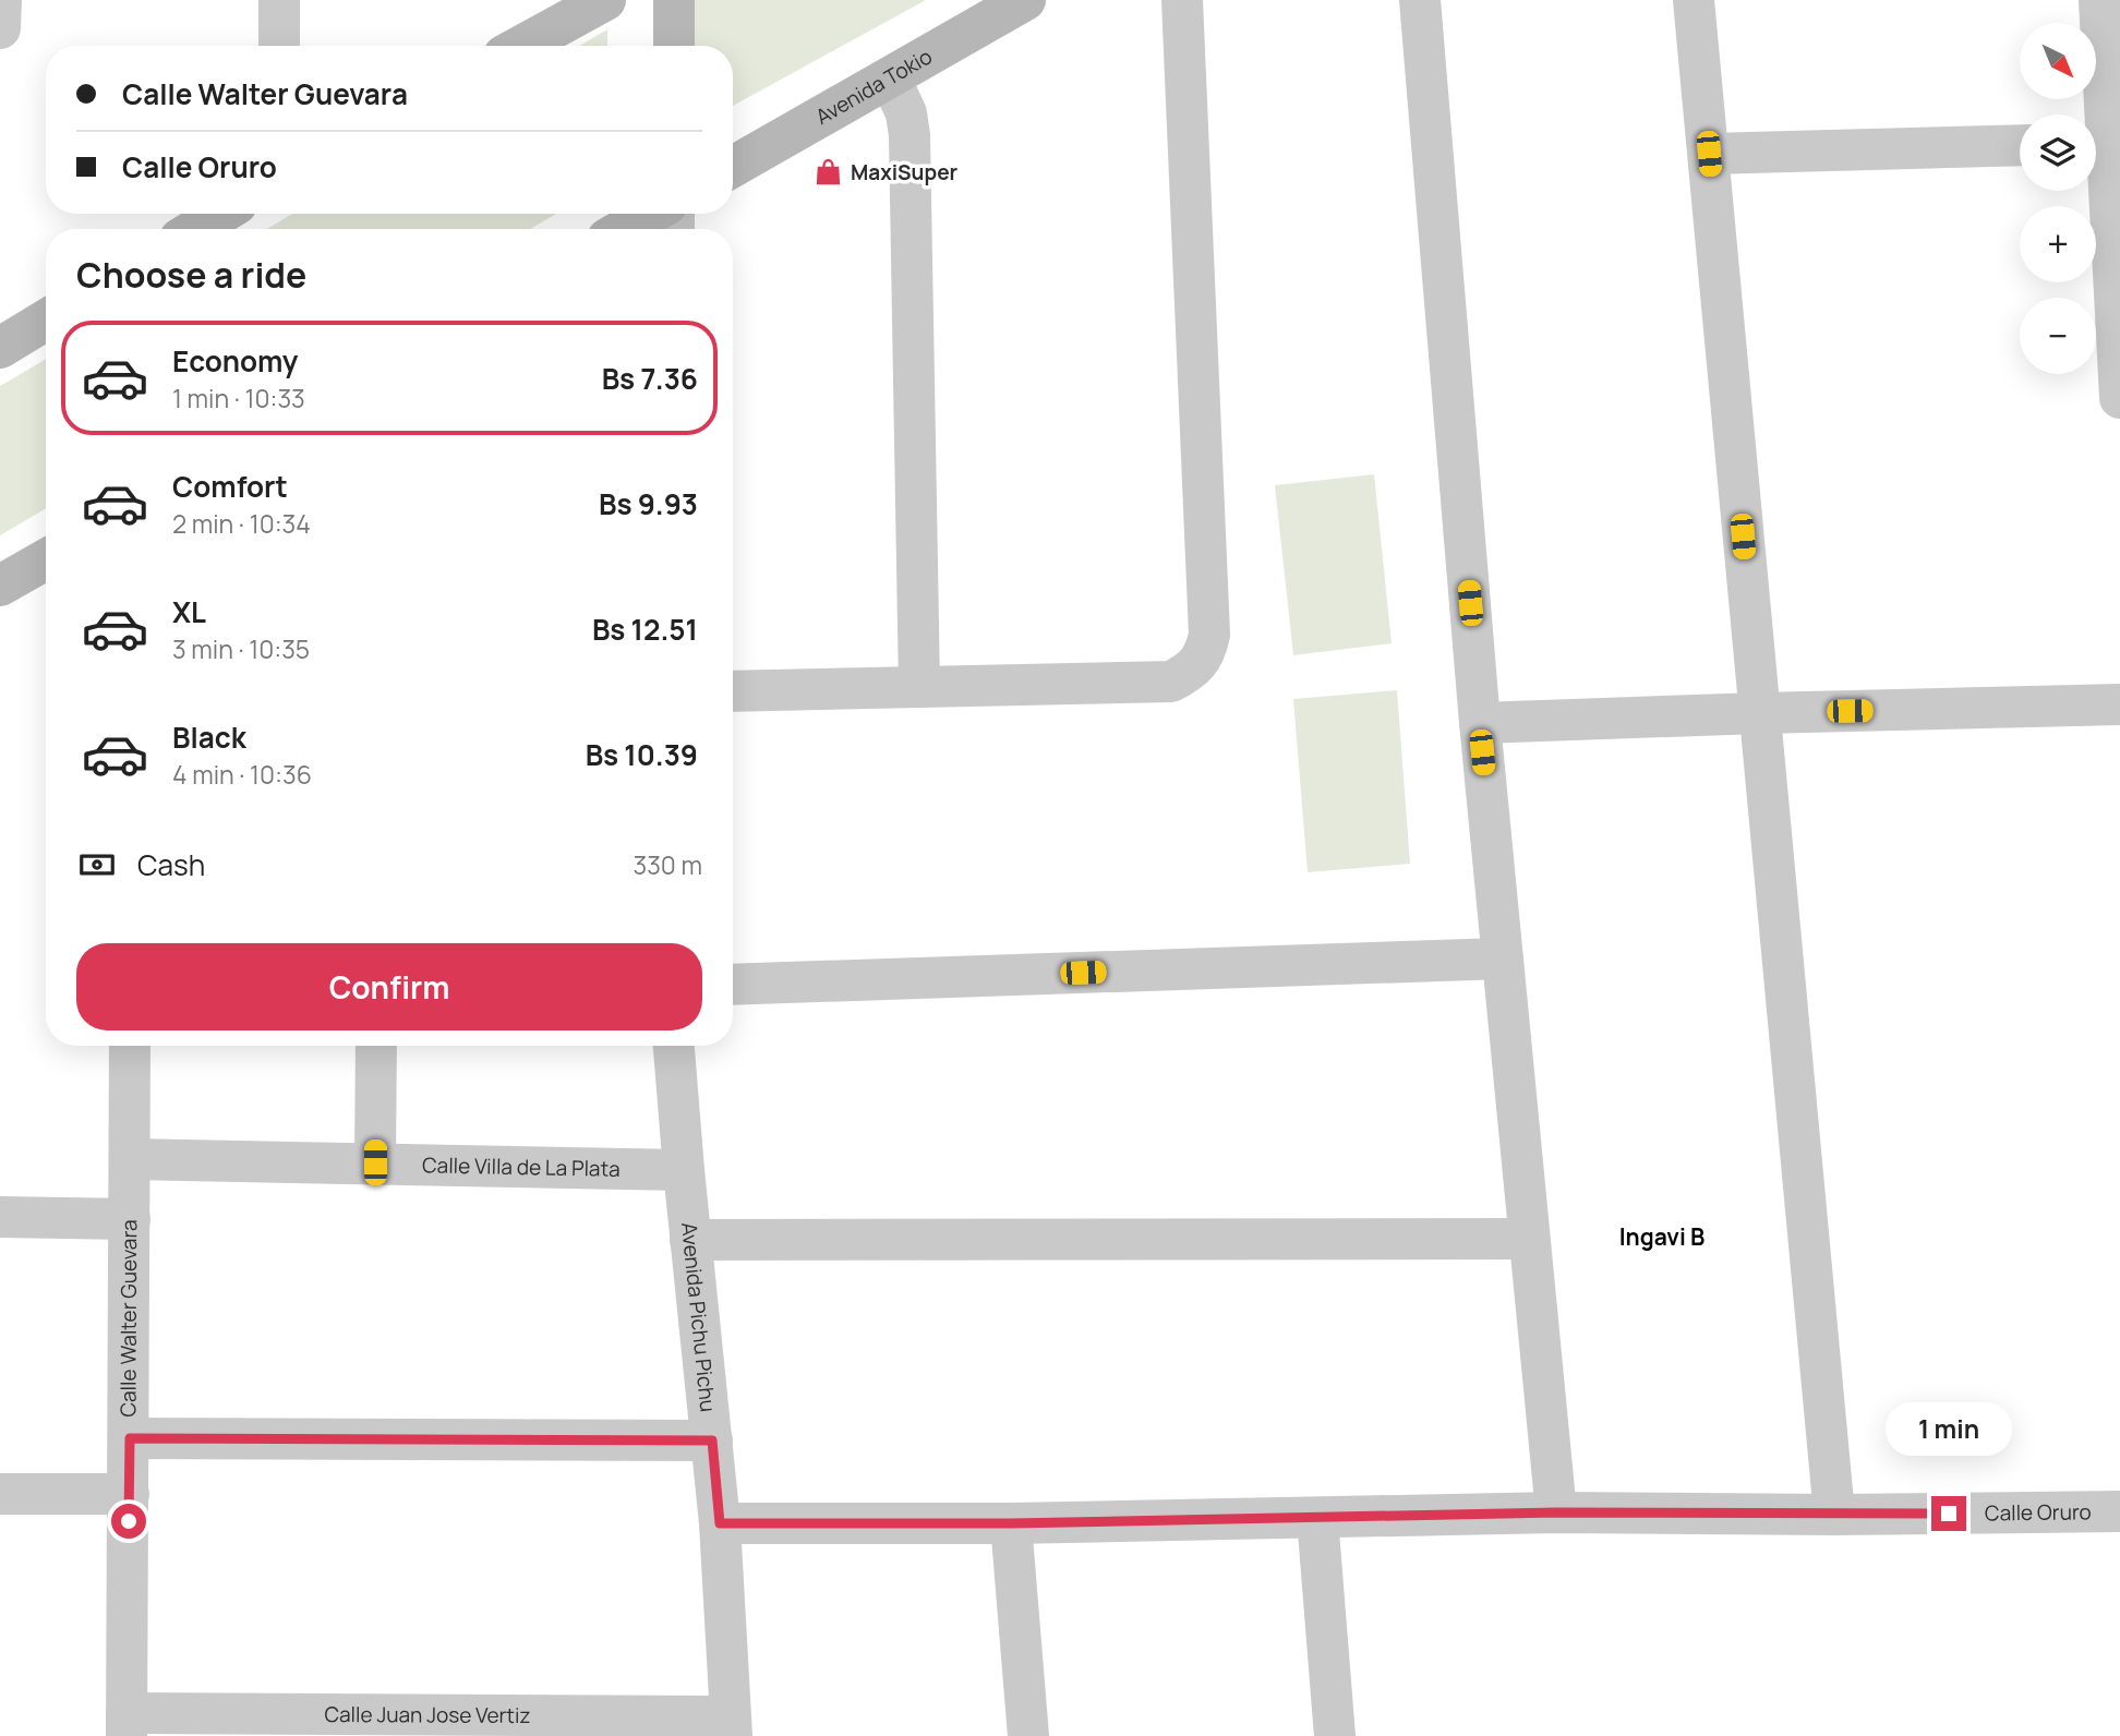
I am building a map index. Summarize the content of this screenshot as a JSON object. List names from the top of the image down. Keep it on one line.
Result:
{"streets":{"street":["Avenida Tokio","Calle Villa de La Plata","Calle Walter Guevara","Avenida Pichu Pichu","Calle Oruro","Calle Juan Jose Vertiz"]},"crossings":[["Calle Villa de La Plata","Calle Walter Guevara"],["Calle Villa de La Plata","Avenida Pichu Pichu"],["Calle Walter Guevara","Calle Juan Jose Vertiz"],["Avenida Pichu Pichu","Calle Oruro"],["Avenida Pichu Pichu","Calle Juan Jose Vertiz"]],"districts":["Ingavi B"],"places":{"shop":["MaxiSuper"]},"north":"bottom right","page":{"map_buttons":["+","−"],"banner":["Calle Walter Guevara","Calle Oruro"],"heading":"Choose a ride","list":[{"name":"Economy","note":"1 min · 10:33","value":"Bs 7.36"},{"name":"Comfort","note":"2 min · 10:34","value":"Bs 9.93"},{"name":"XL","note":"3 min · 10:35","value":"Bs 12.51"},{"name":"Black","note":"4 min · 10:36","value":"Bs 10.39"}],"pay":["Cash","330 m"],"buttons":"Confirm","bubble":"1 min"}}
